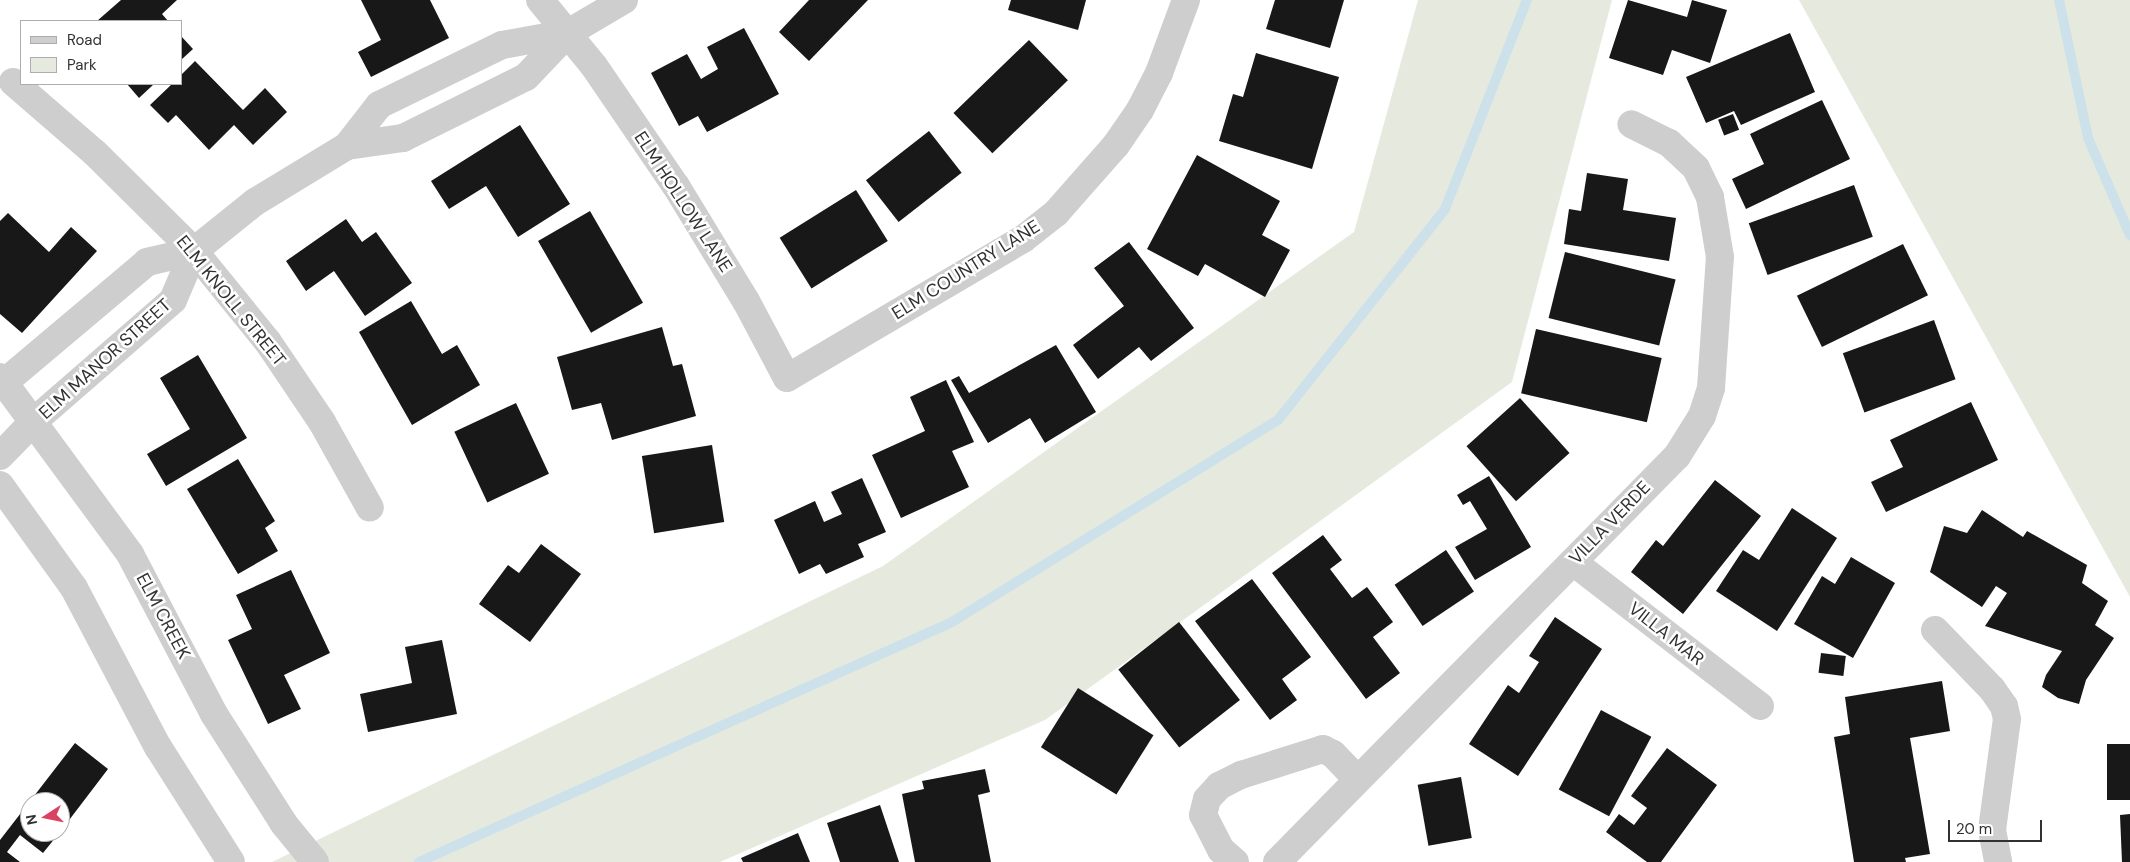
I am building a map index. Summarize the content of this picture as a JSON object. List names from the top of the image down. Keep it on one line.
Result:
{"streets":{"street":["ELM HOLLOW LANE","ELM COUNTRY LANE","ELM KNOLL STREET","ELM MANOR STREET","VILLA VERDE","ELM CREEK","VILLA MAR"]},"crossings":[["ELM HOLLOW LANE","ELM COUNTRY LANE"],["ELM HOLLOW LANE","ELM MANOR STREET"],["ELM KNOLL STREET","ELM MANOR STREET"],["ELM MANOR STREET","ELM CREEK"],["VILLA VERDE","VILLA MAR"]],"legend":["Road","Park"],"scale_bar":"20 m","north":"left"}
